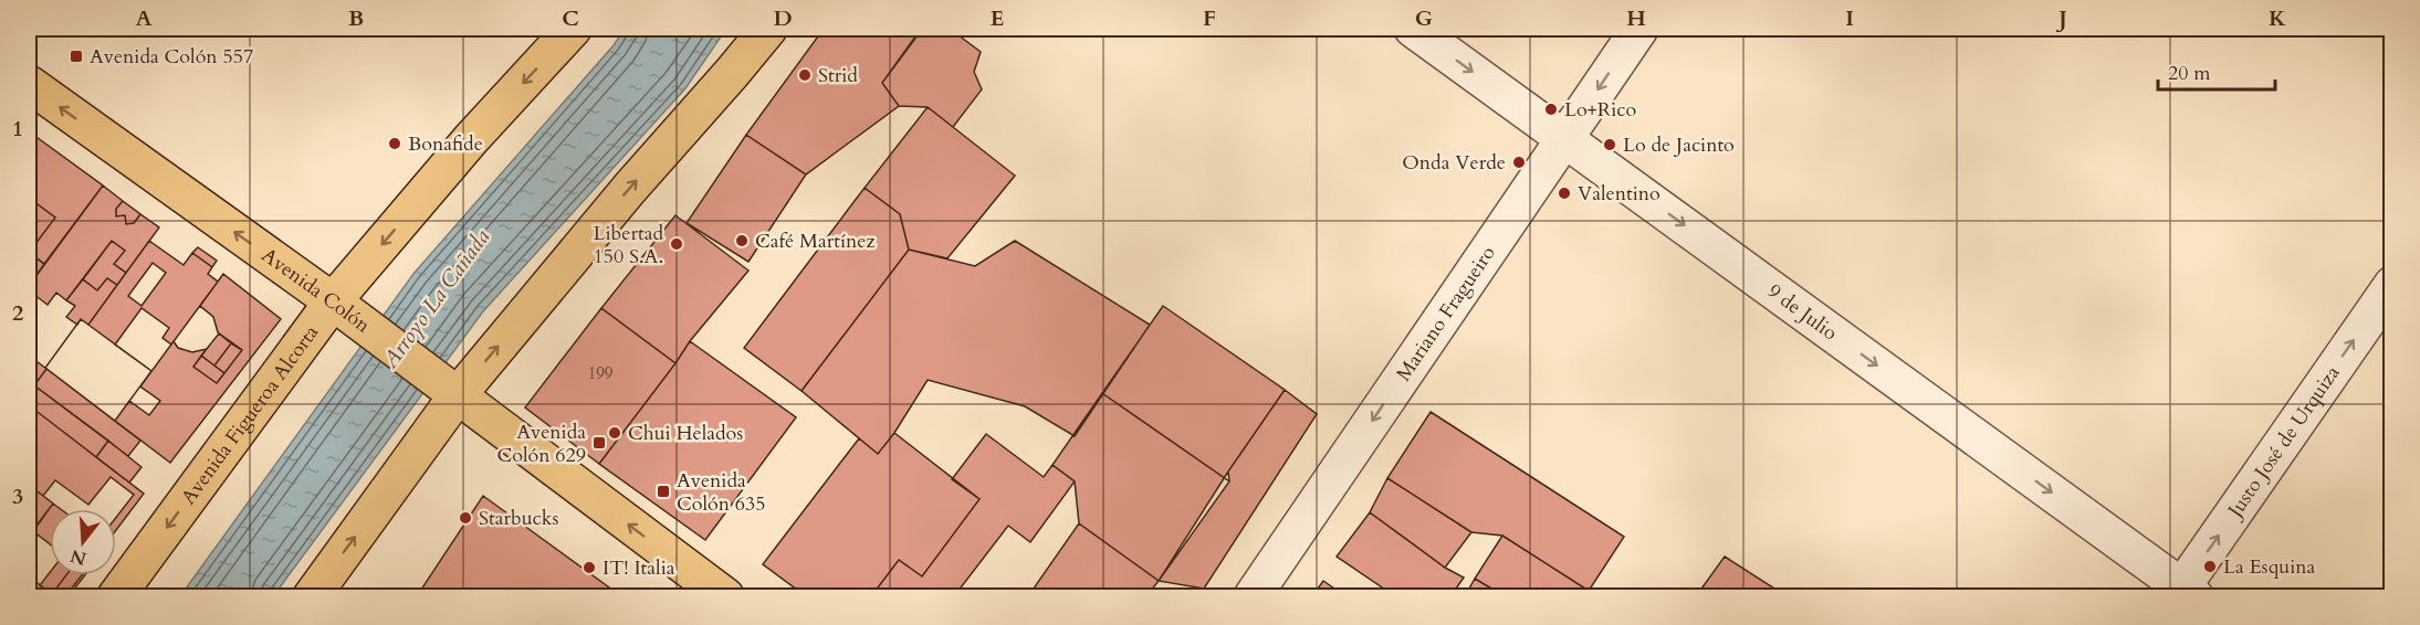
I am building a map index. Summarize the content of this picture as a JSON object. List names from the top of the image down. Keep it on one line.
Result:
{"streets":{"main road":["Avenida Colón","Avenida Figueroa Alcorta"],"street":["Mariano Fragueiro","9 de Julio","Justo José de Urquiza"]},"crossings":[["Avenida Colón","Avenida Figueroa Alcorta"],["Mariano Fragueiro","9 de Julio"],["9 de Julio","Justo José de Urquiza"]],"one_way":["Avenida Colón","Mariano Fragueiro","9 de Julio","Justo José de Urquiza"],"water":["Arroyo La Cañada"],"places":{"transit":["Avenida Colón 557","Avenida Colón 629","Avenida Colón 635"],"other":["Strid","Lo+Rico","Bonafide","Lo de Jacinto","Onda Verde","Valentino","Café Martínez","Libertad 150 S.A.","Chui Helados","Starbucks","La Esquina","IT! Italia"]},"house_numbers":["199"],"scale_bar":"20 m","north":"bottom","grid":{"columns":["A","B","C","D","E","F","G","H","I","J","K"],"rows":["1","2","3"]}}
